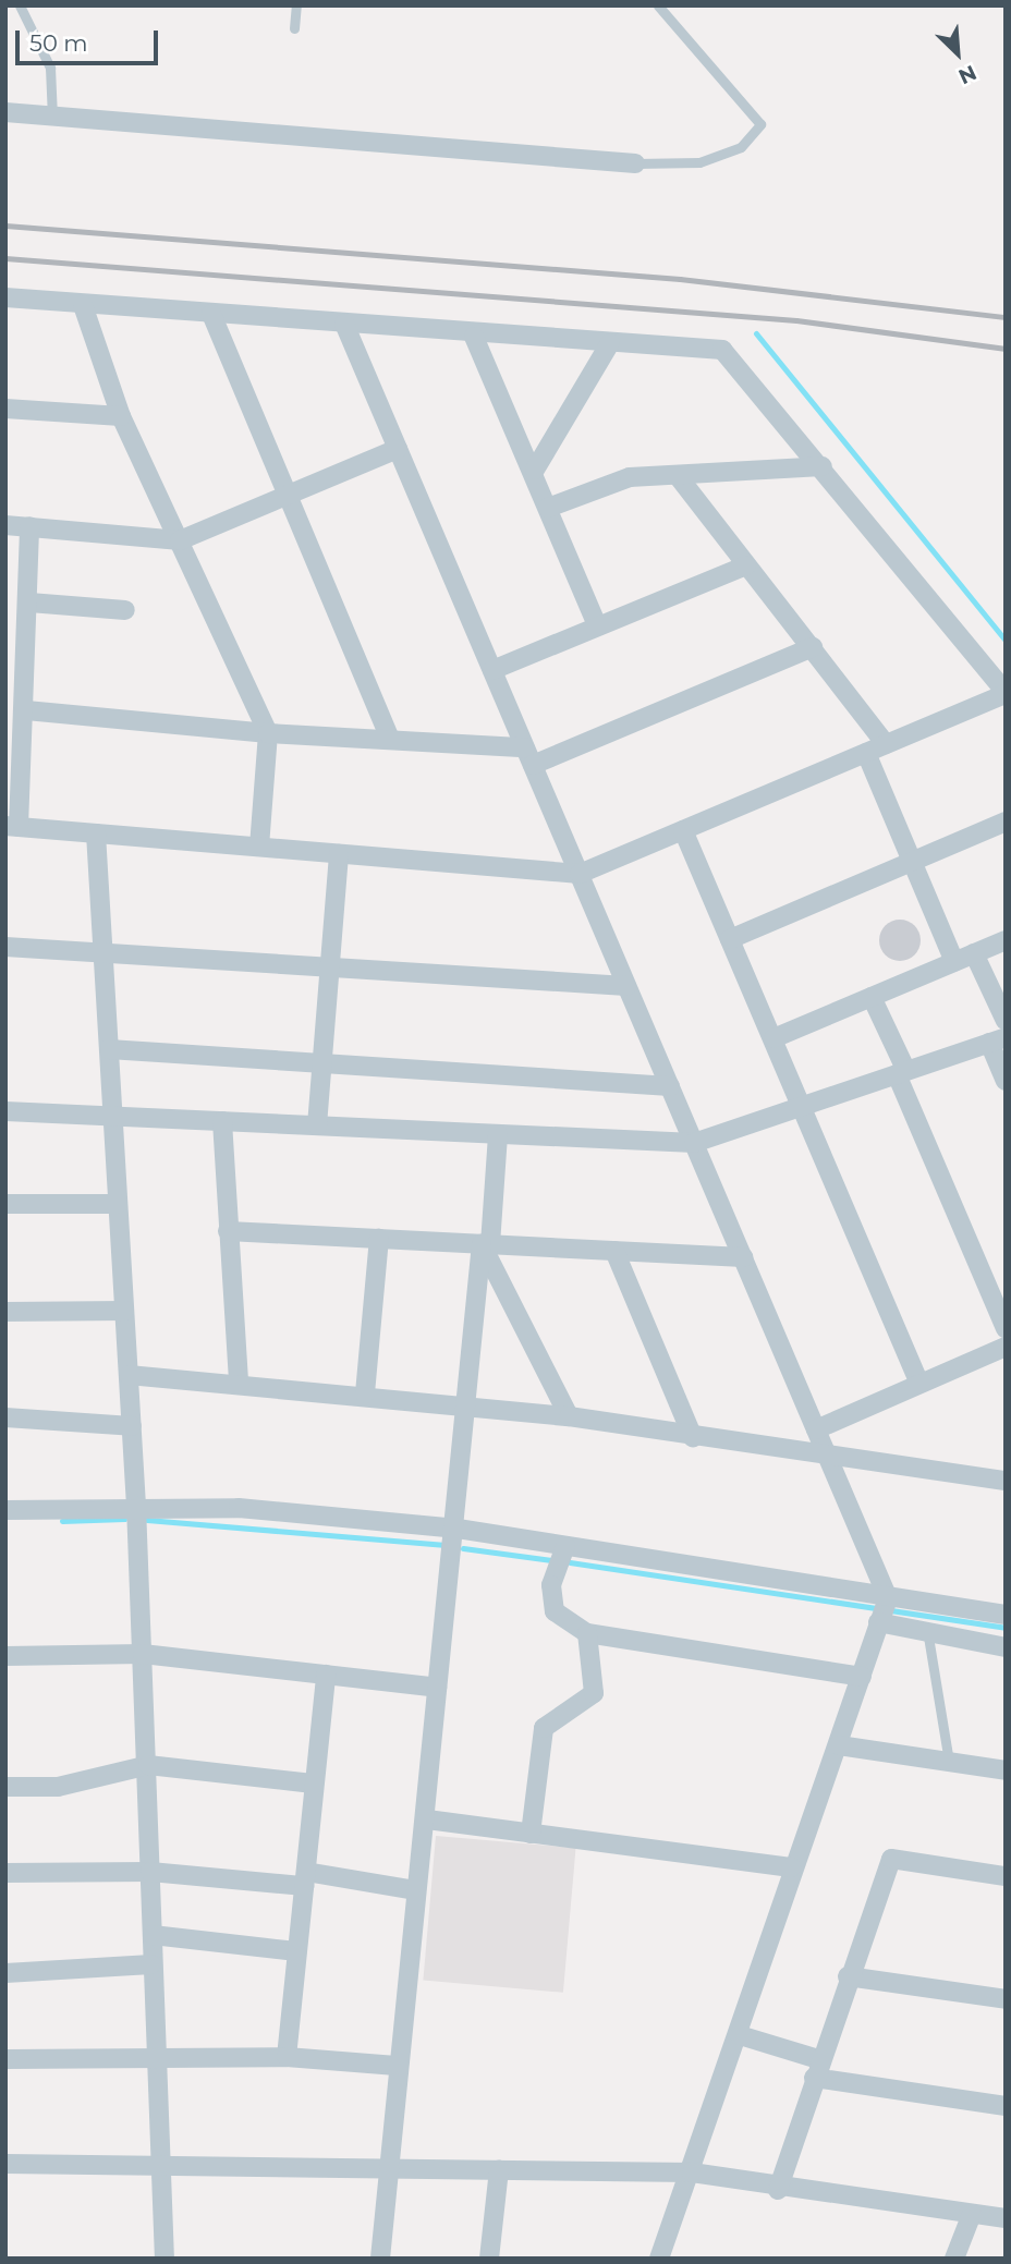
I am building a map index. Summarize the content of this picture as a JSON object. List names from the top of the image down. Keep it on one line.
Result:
{"scale_bar":"50 m","north":"bottom right"}
